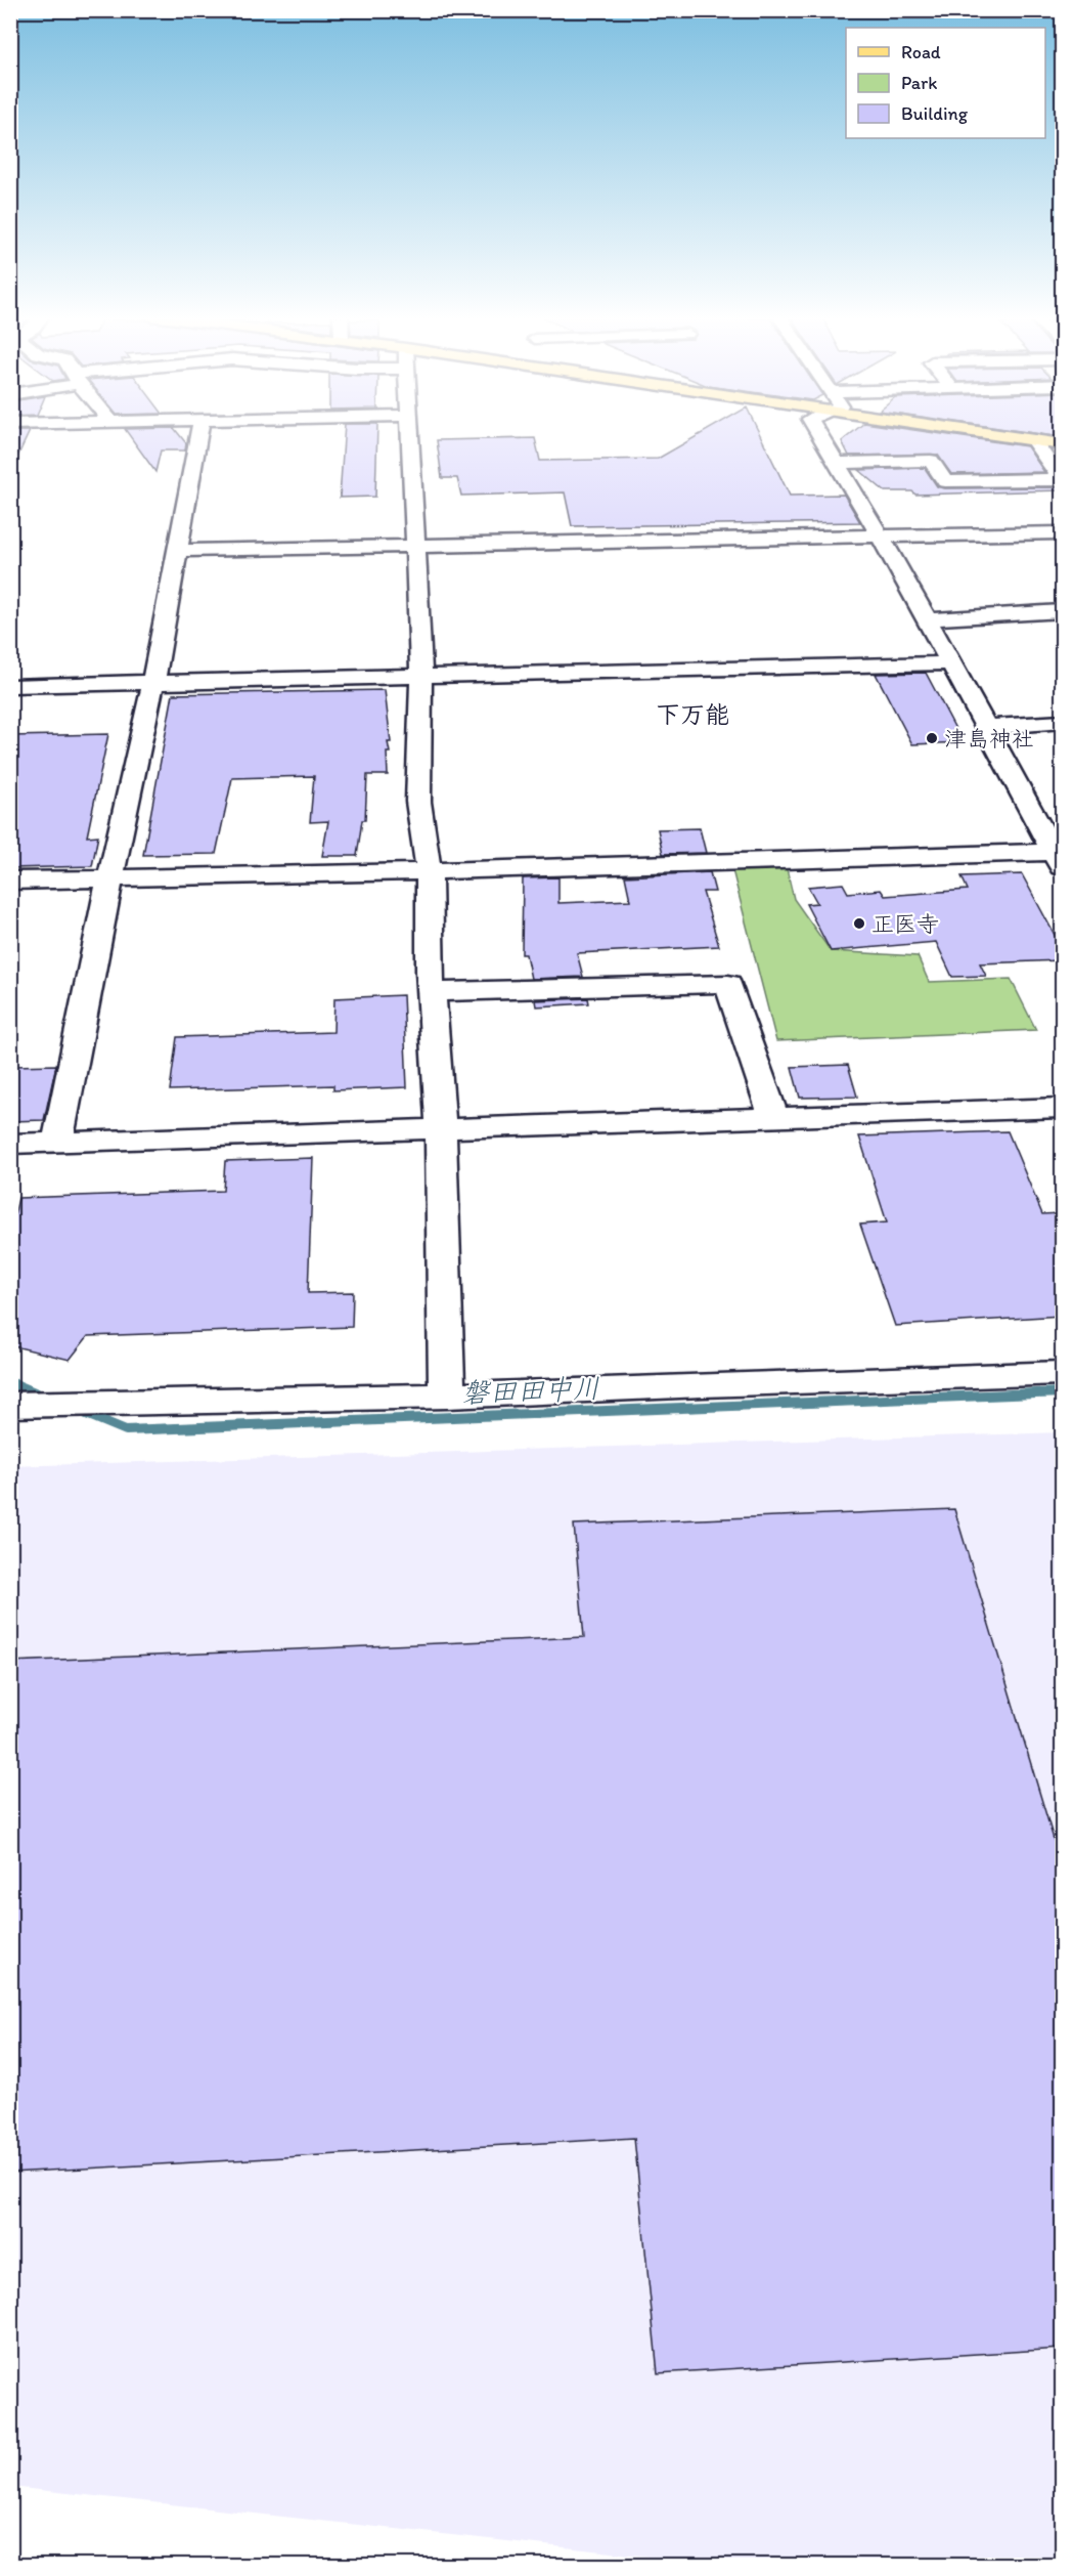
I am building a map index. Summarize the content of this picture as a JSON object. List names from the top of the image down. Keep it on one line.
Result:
{"districts":["下万能"],"water":["磐田田中川"],"places":["津島神社","正医寺"],"legend":["Road","Park","Building"]}
